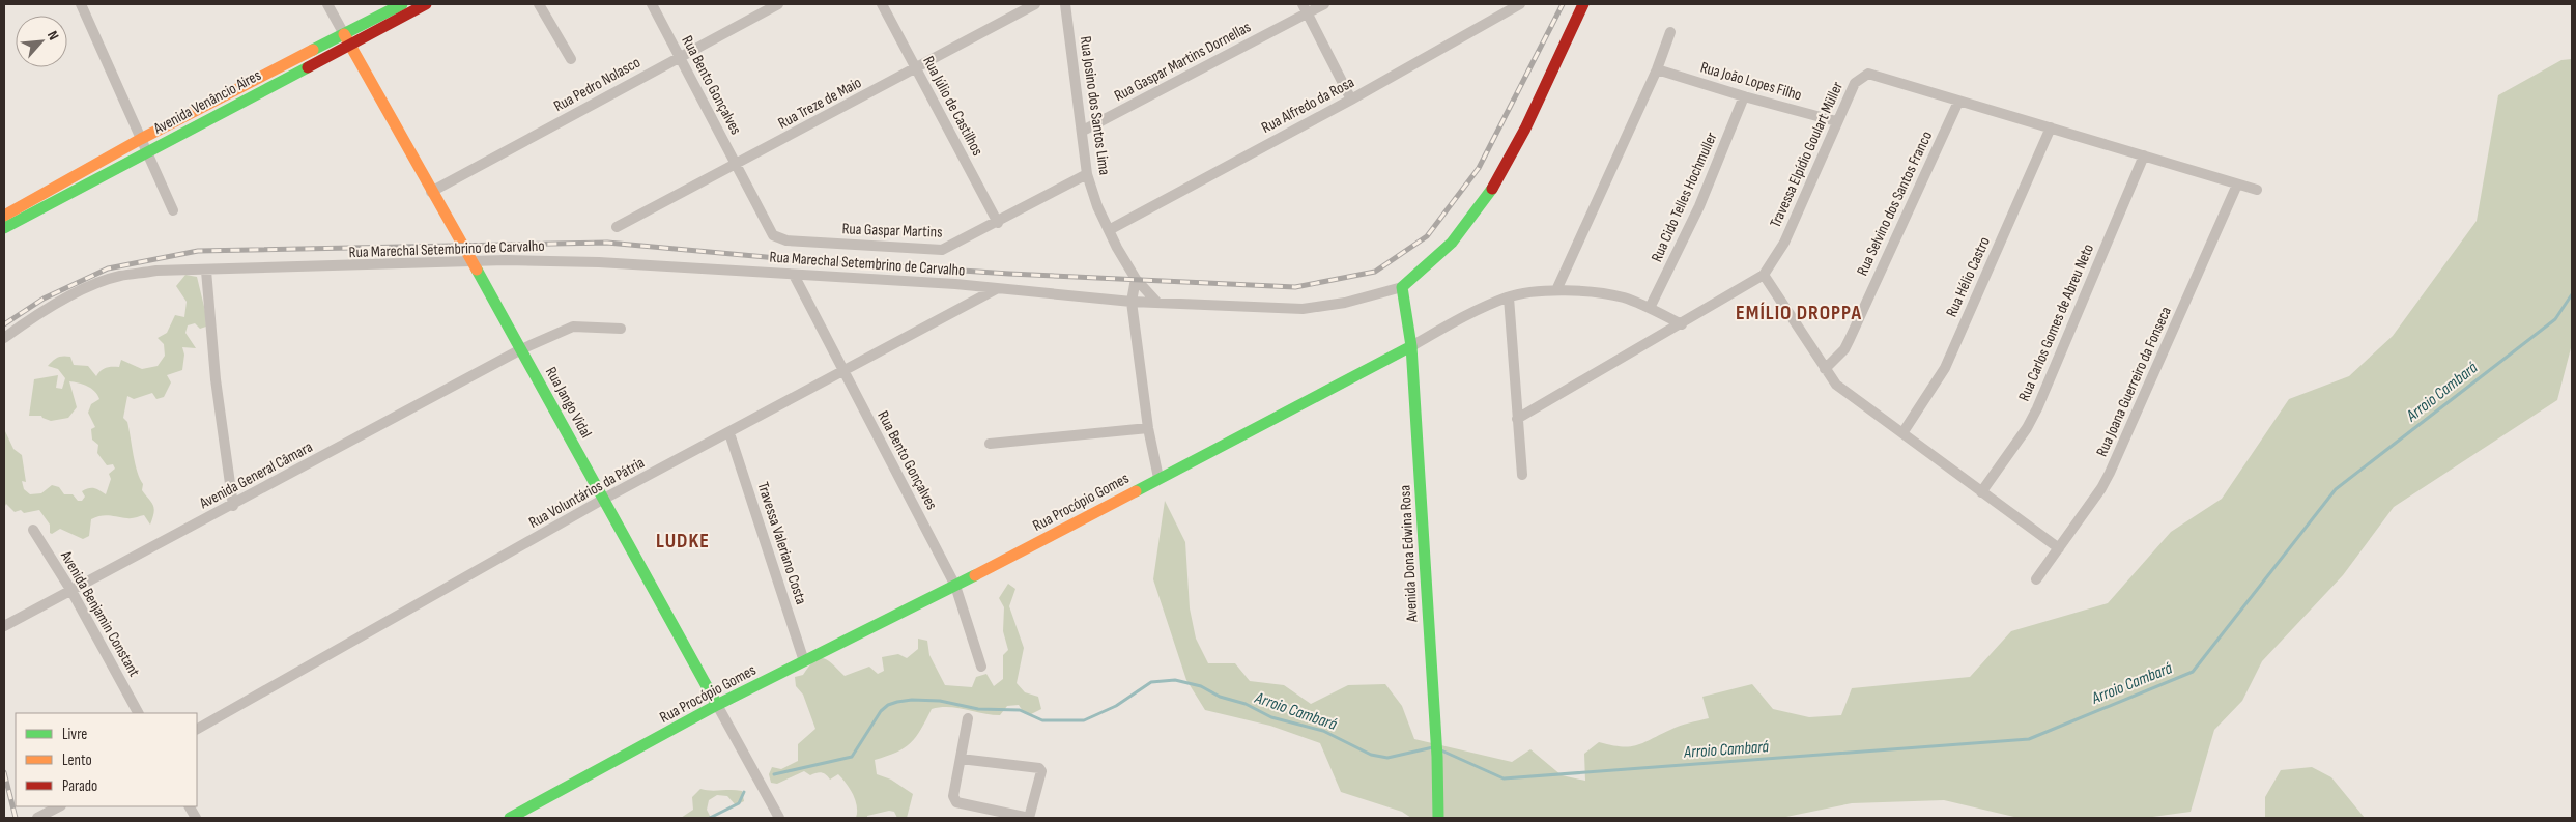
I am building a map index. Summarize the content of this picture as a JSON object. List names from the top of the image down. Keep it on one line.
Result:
{"streets":{"street":["Rua Gaspar Martins Dornellas","Rua João Lopes Filho","Rua Pedro Nolasco","Rua Bento Gonçalves","Avenida Venâncio Aires","Rua Treze de Maio","Rua Alfredo da Rosa","Rua Júlio de Castilhos","Rua Josino dos Santos Lima","Travessa Elpídio Goulart Müller","Rua Cido Telles Hochmuller","Rua Selvino dos Santos Franco","Rua Gaspar Martins","Rua Marechal Setembrino de Carvalho","Rua Hélio Castro","Rua Carlos Gomes de Abreu Neto","Rua Joana Guerreiro da Fonseca","Rua Jango Vidal","Avenida General Câmara","Rua Voluntários da Pátria","Rua Procópio Gomes","Travessa Valeriano Costa","Avenida Dona Edwina Rosa","Avenida Benjamin Constant"]},"crossings":[["Rua Gaspar Martins Dornellas","Rua Josino dos Santos Lima"],["Rua João Lopes Filho","Travessa Elpídio Goulart Müller"],["Rua João Lopes Filho","Rua Cido Telles Hochmuller"],["Rua Pedro Nolasco","Rua Bento Gonçalves"],["Rua Pedro Nolasco","Rua Jango Vidal"],["Rua Bento Gonçalves","Rua Treze de Maio"],["Rua Bento Gonçalves","Rua Gaspar Martins"],["Rua Bento Gonçalves","Rua Marechal Setembrino de Carvalho"],["Rua Bento Gonçalves","Rua Voluntários da Pátria"],["Rua Bento Gonçalves","Rua Procópio Gomes"],["Avenida Venâncio Aires","Rua Jango Vidal"],["Rua Treze de Maio","Rua Júlio de Castilhos"],["Rua Alfredo da Rosa","Rua Josino dos Santos Lima"],["Rua Júlio de Castilhos","Rua Gaspar Martins"],["Rua Josino dos Santos Lima","Rua Gaspar Martins"],["Rua Josino dos Santos Lima","Rua Marechal Setembrino de Carvalho"],["Travessa Elpídio Goulart Müller","Rua Selvino dos Santos Franco"],["Travessa Elpídio Goulart Müller","Rua Hélio Castro"],["Travessa Elpídio Goulart Müller","Rua Carlos Gomes de Abreu Neto"],["Travessa Elpídio Goulart Müller","Rua Joana Guerreiro da Fonseca"],["Travessa Elpídio Goulart Müller","Rua Procópio Gomes"],["Rua Cido Telles Hochmuller","Rua Procópio Gomes"],["Rua Marechal Setembrino de Carvalho","Rua Jango Vidal"],["Rua Marechal Setembrino de Carvalho","Rua Voluntários da Pátria"],["Rua Marechal Setembrino de Carvalho","Avenida Dona Edwina Rosa"],["Rua Jango Vidal","Avenida General Câmara"],["Rua Jango Vidal","Rua Voluntários da Pátria"],["Rua Jango Vidal","Rua Procópio Gomes"],["Avenida General Câmara","Avenida Benjamin Constant"],["Rua Voluntários da Pátria","Travessa Valeriano Costa"],["Rua Procópio Gomes","Travessa Valeriano Costa"],["Rua Procópio Gomes","Avenida Dona Edwina Rosa"]],"districts":["EMÍLIO DROPPA","LUDKE"],"water":["Arroio Cambará"],"legend":["Livre","Lento","Parado"],"north":"top right"}
